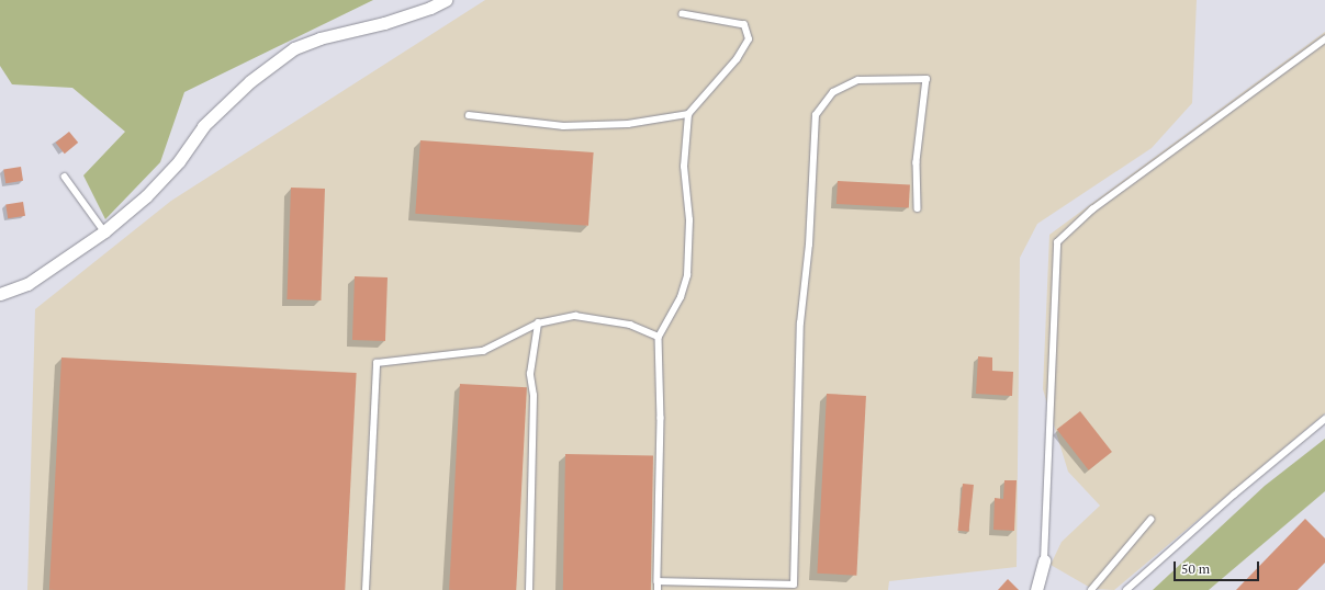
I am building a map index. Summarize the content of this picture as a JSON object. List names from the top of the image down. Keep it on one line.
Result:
{"scale_bar":"50 m"}
